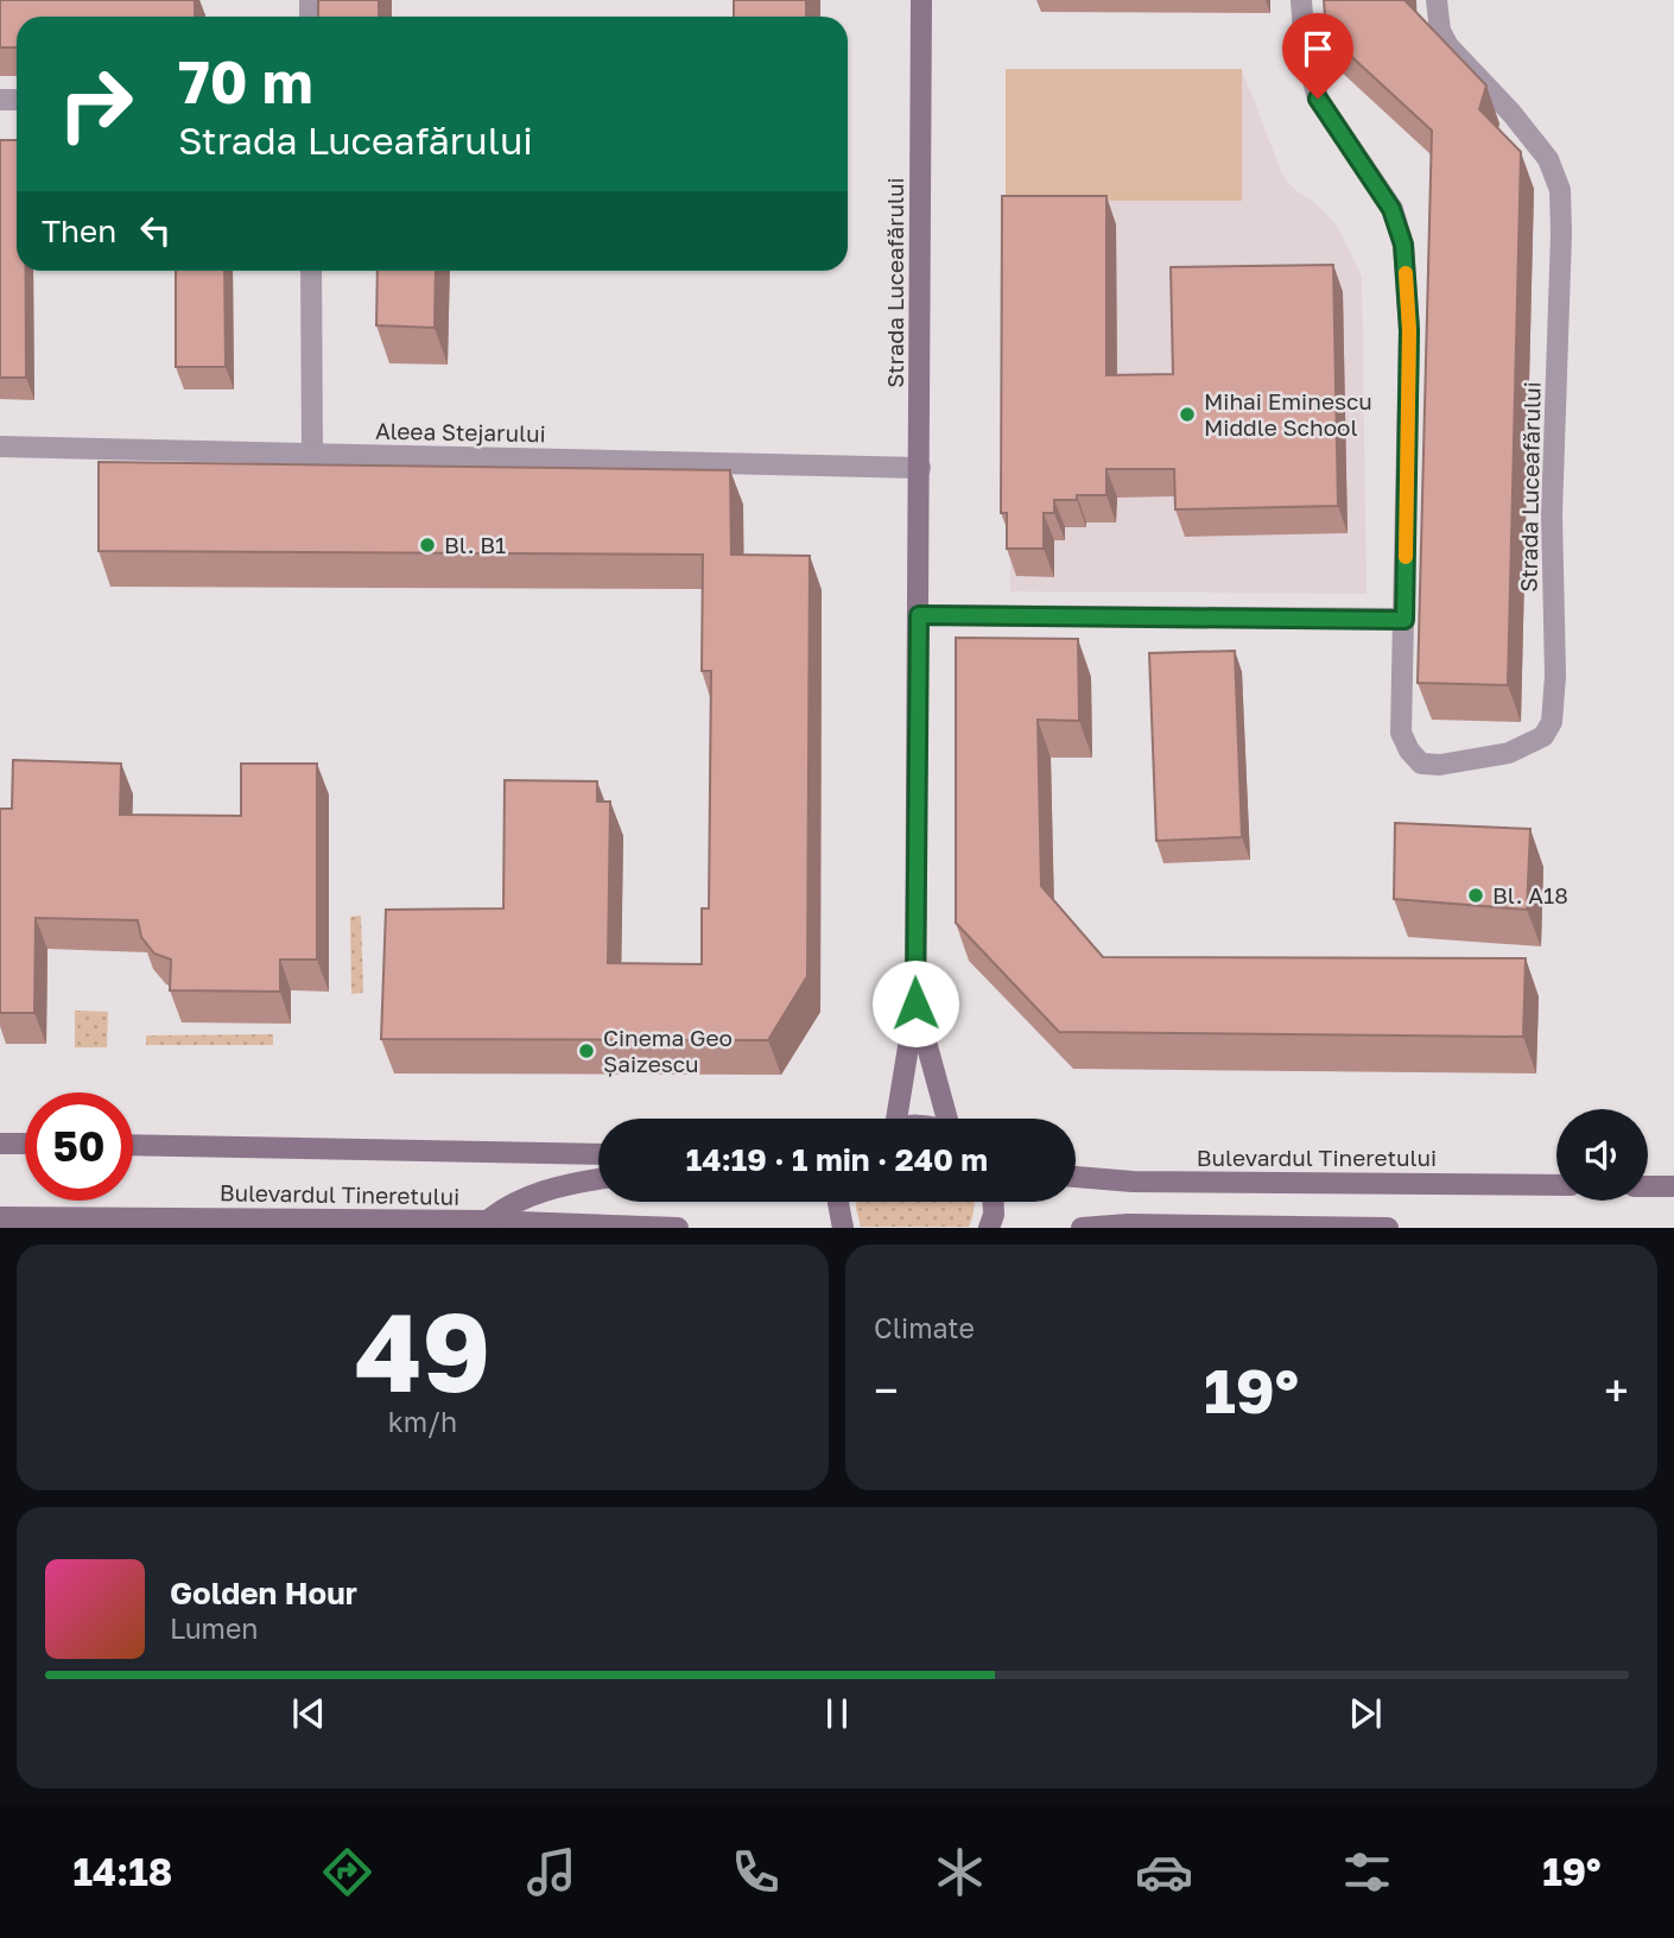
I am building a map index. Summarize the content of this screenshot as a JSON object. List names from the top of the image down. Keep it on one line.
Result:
{"streets":{"main road":["Strada Luceafărului","Bulevardul Tineretului"],"street":["Aleea Stejarului"]},"crossings":[["Strada Luceafărului","Aleea Stejarului"]],"places":["Mihai Eminescu Middle School","Bl. B1","Bl. A18","Cinema Geo Șaizescu"],"page":{"turn":["70 m","Strada Luceafărului"],"then":"Then","limit":"50","trip":"14:19 · 1 min · 240 m","tile":[["49","km/h"],"Climate"],"heat":["−","19°","+"],"song":["Golden Hour","Lumen"],"tabs":["14:18","19°"]}}
